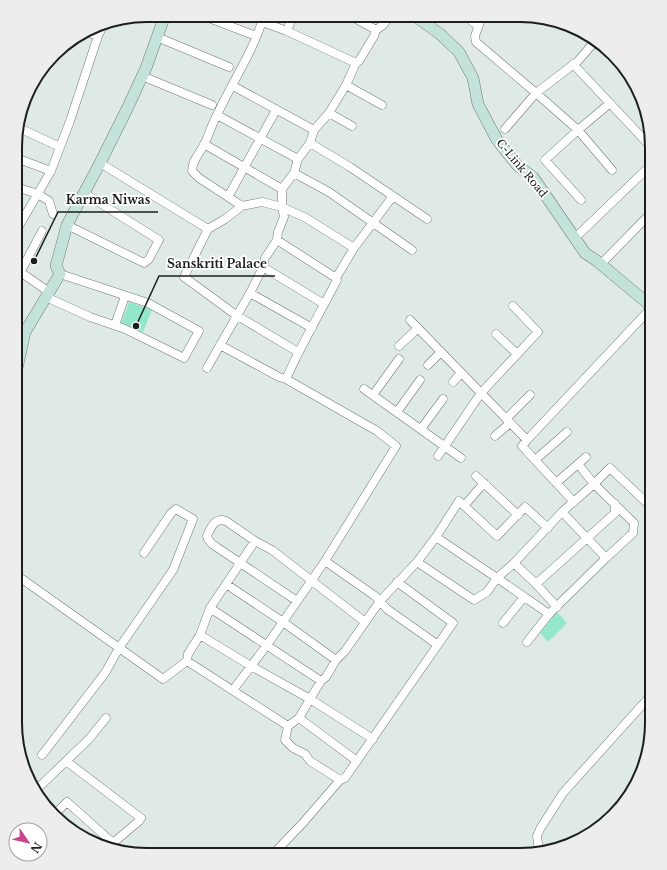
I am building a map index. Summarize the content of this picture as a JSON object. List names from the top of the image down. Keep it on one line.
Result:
{"streets":{"street":["C-Link Road"]},"places":["Karma Niwas","Sanskriti Palace"],"north":"bottom right"}
